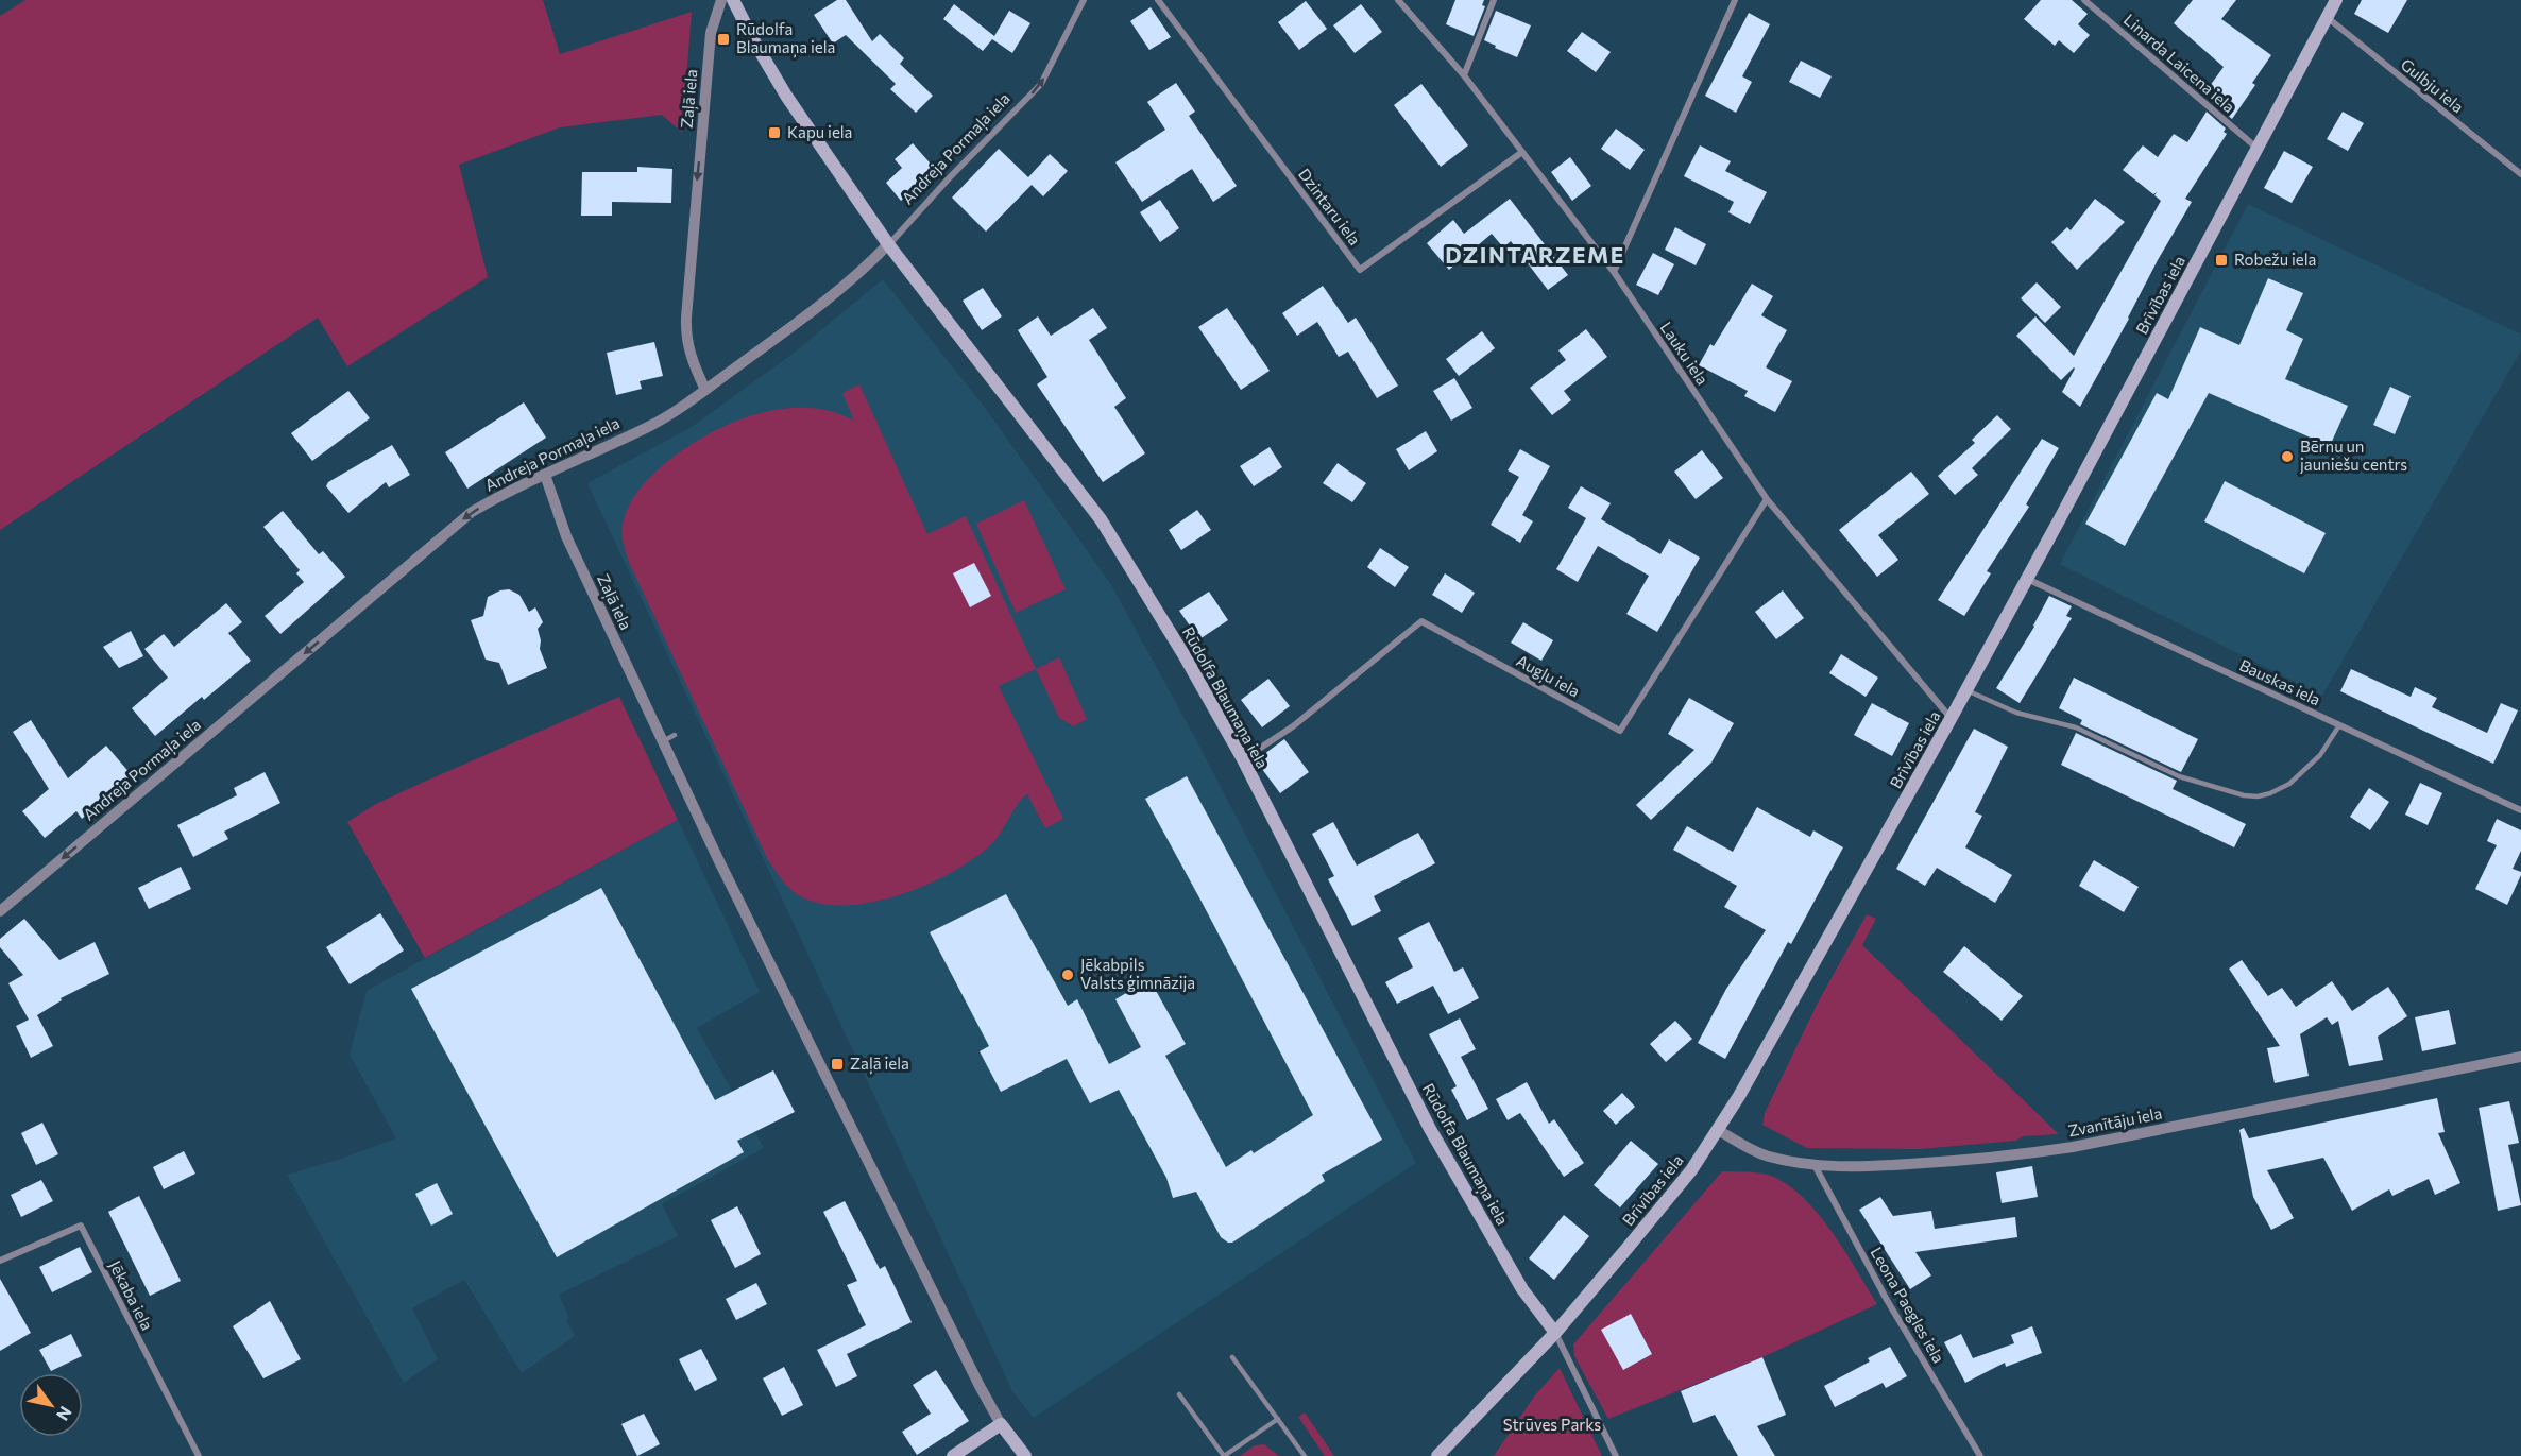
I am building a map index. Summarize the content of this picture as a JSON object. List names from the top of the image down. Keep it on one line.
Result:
{"streets":{"main road":["Zaļā iela","Brīvības iela","Rūdolfa Blaumaņa iela"],"street":["Linarda Laicena iela","Gulbju iela","Andreja Pormaļa iela","Dzintaru iela","Lauku iela","Augļu iela","Bauskas iela","Zvanītāju iela","Jēkaba iela","Leona Paegles iela"]},"crossings":[["Linarda Laicena iela","Brīvības iela"],["Gulbju iela","Brīvības iela"],["Zaļā iela","Andreja Pormaļa iela"],["Andreja Pormaļa iela","Rūdolfa Blaumaņa iela"],["Dzintaru iela","Lauku iela"],["Brīvības iela","Lauku iela"],["Brīvības iela","Bauskas iela"],["Brīvības iela","Rūdolfa Blaumaņa iela"],["Brīvības iela","Zvanītāju iela"],["Lauku iela","Augļu iela"],["Augļu iela","Rūdolfa Blaumaņa iela"],["Zvanītāju iela","Leona Paegles iela"]],"districts":["DZINTARZEME"],"parks":["Strūves Parks"],"places":{"transit":["Rūdolfa Blaumaņa iela","Kapu iela","Robežu iela","Zaļā iela"],"other":["Bērnu un jauniešu centrs","Jēkabpils Valsts ģimnāzija"]},"north":"bottom right"}
